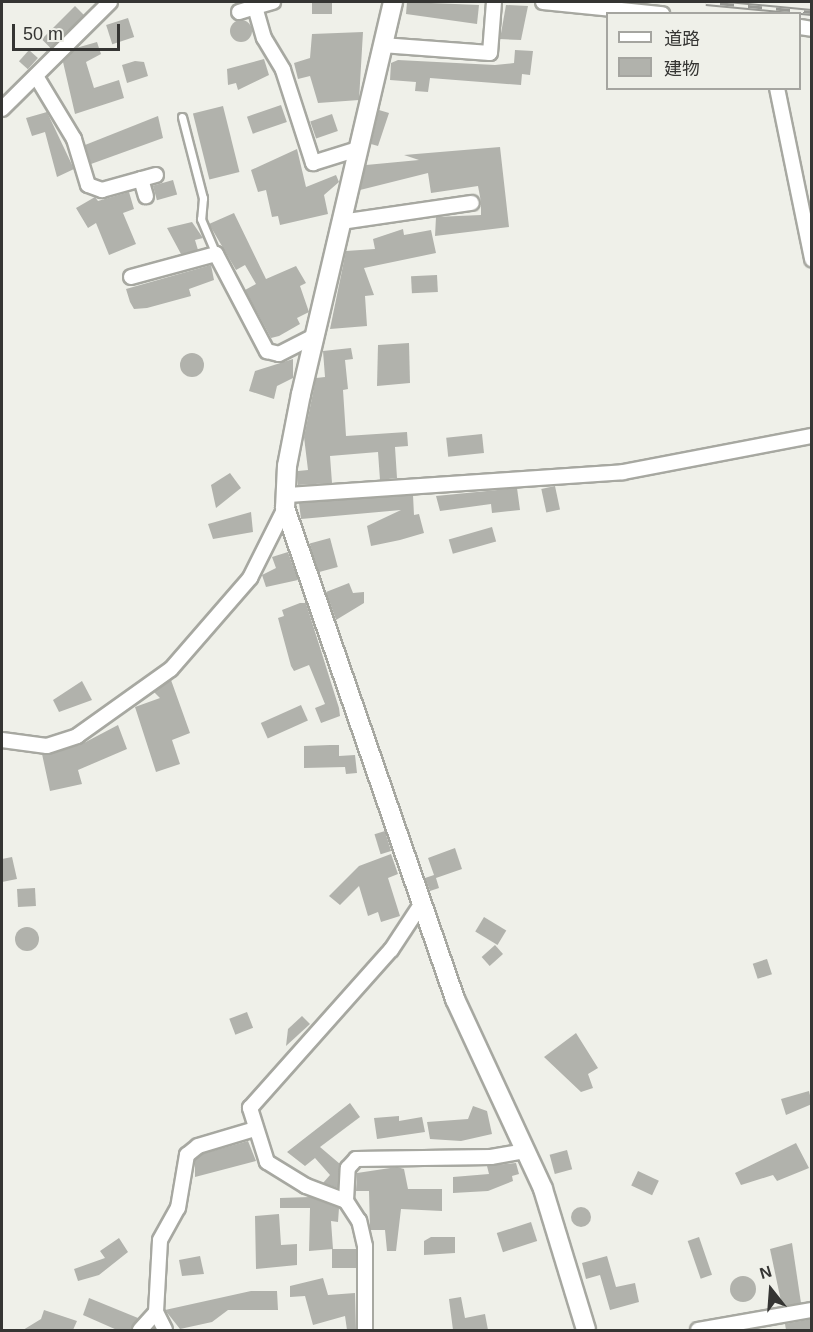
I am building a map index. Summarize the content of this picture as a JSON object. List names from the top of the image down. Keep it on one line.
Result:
{"legend":["道路","建物"],"scale_bar":"50 m","north":"top"}
